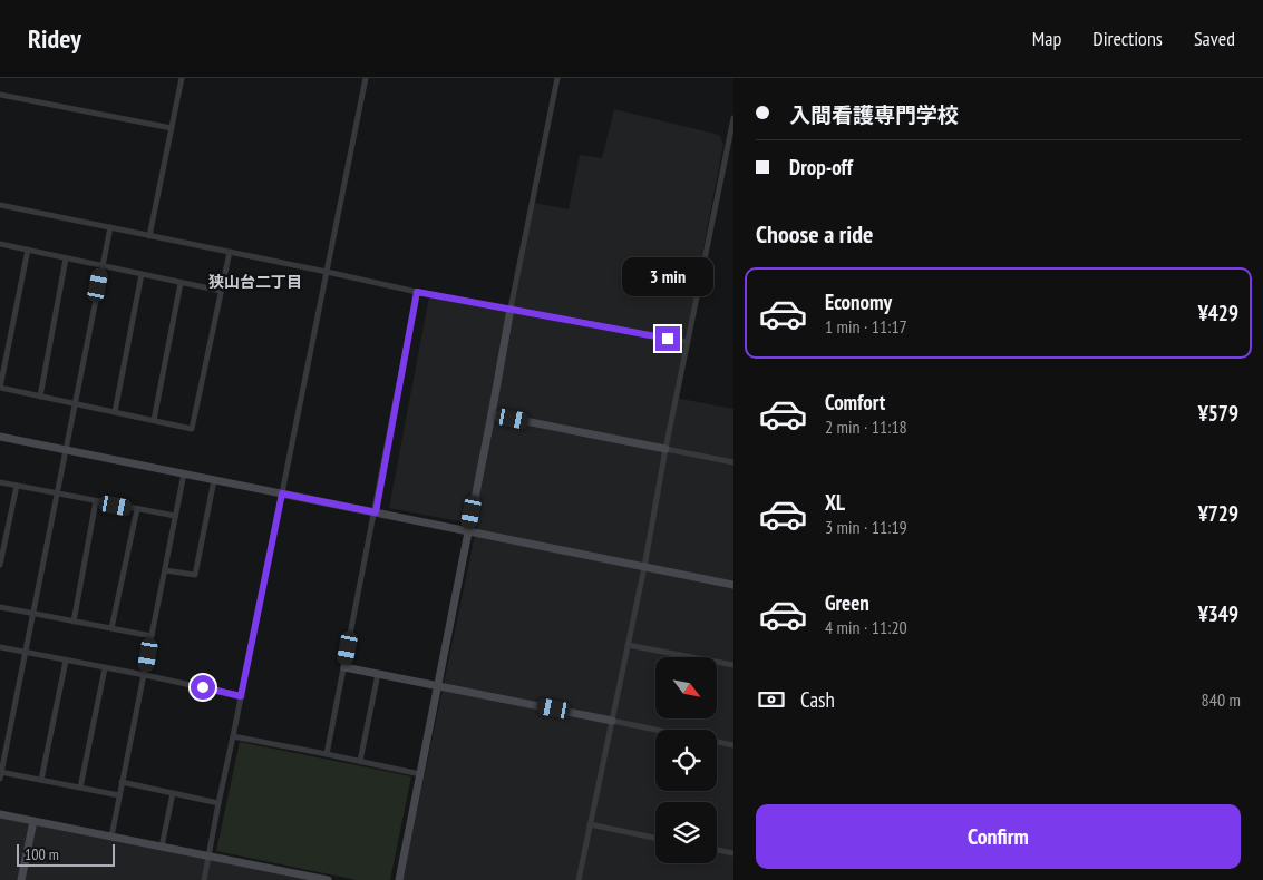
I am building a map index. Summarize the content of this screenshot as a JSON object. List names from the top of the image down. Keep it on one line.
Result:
{"districts":["狭山台二丁目"],"scale_bar":"100 m","north":"bottom right","page":{"header":"Ridey","nav":["Map","Directions","Saved"],"banner":["入間看護専門学校","Drop-off"],"heading":"Choose a ride","bubble":"3 min","list":[{"name":"Economy","note":"1 min · 11:17","value":"¥429"},{"name":"Comfort","note":"2 min · 11:18","value":"¥579"},{"name":"XL","note":"3 min · 11:19","value":"¥729"},{"name":"Green","note":"4 min · 11:20","value":"¥349"}],"pay":["Cash","840 m"],"buttons":"Confirm","scale":"100 m"}}
